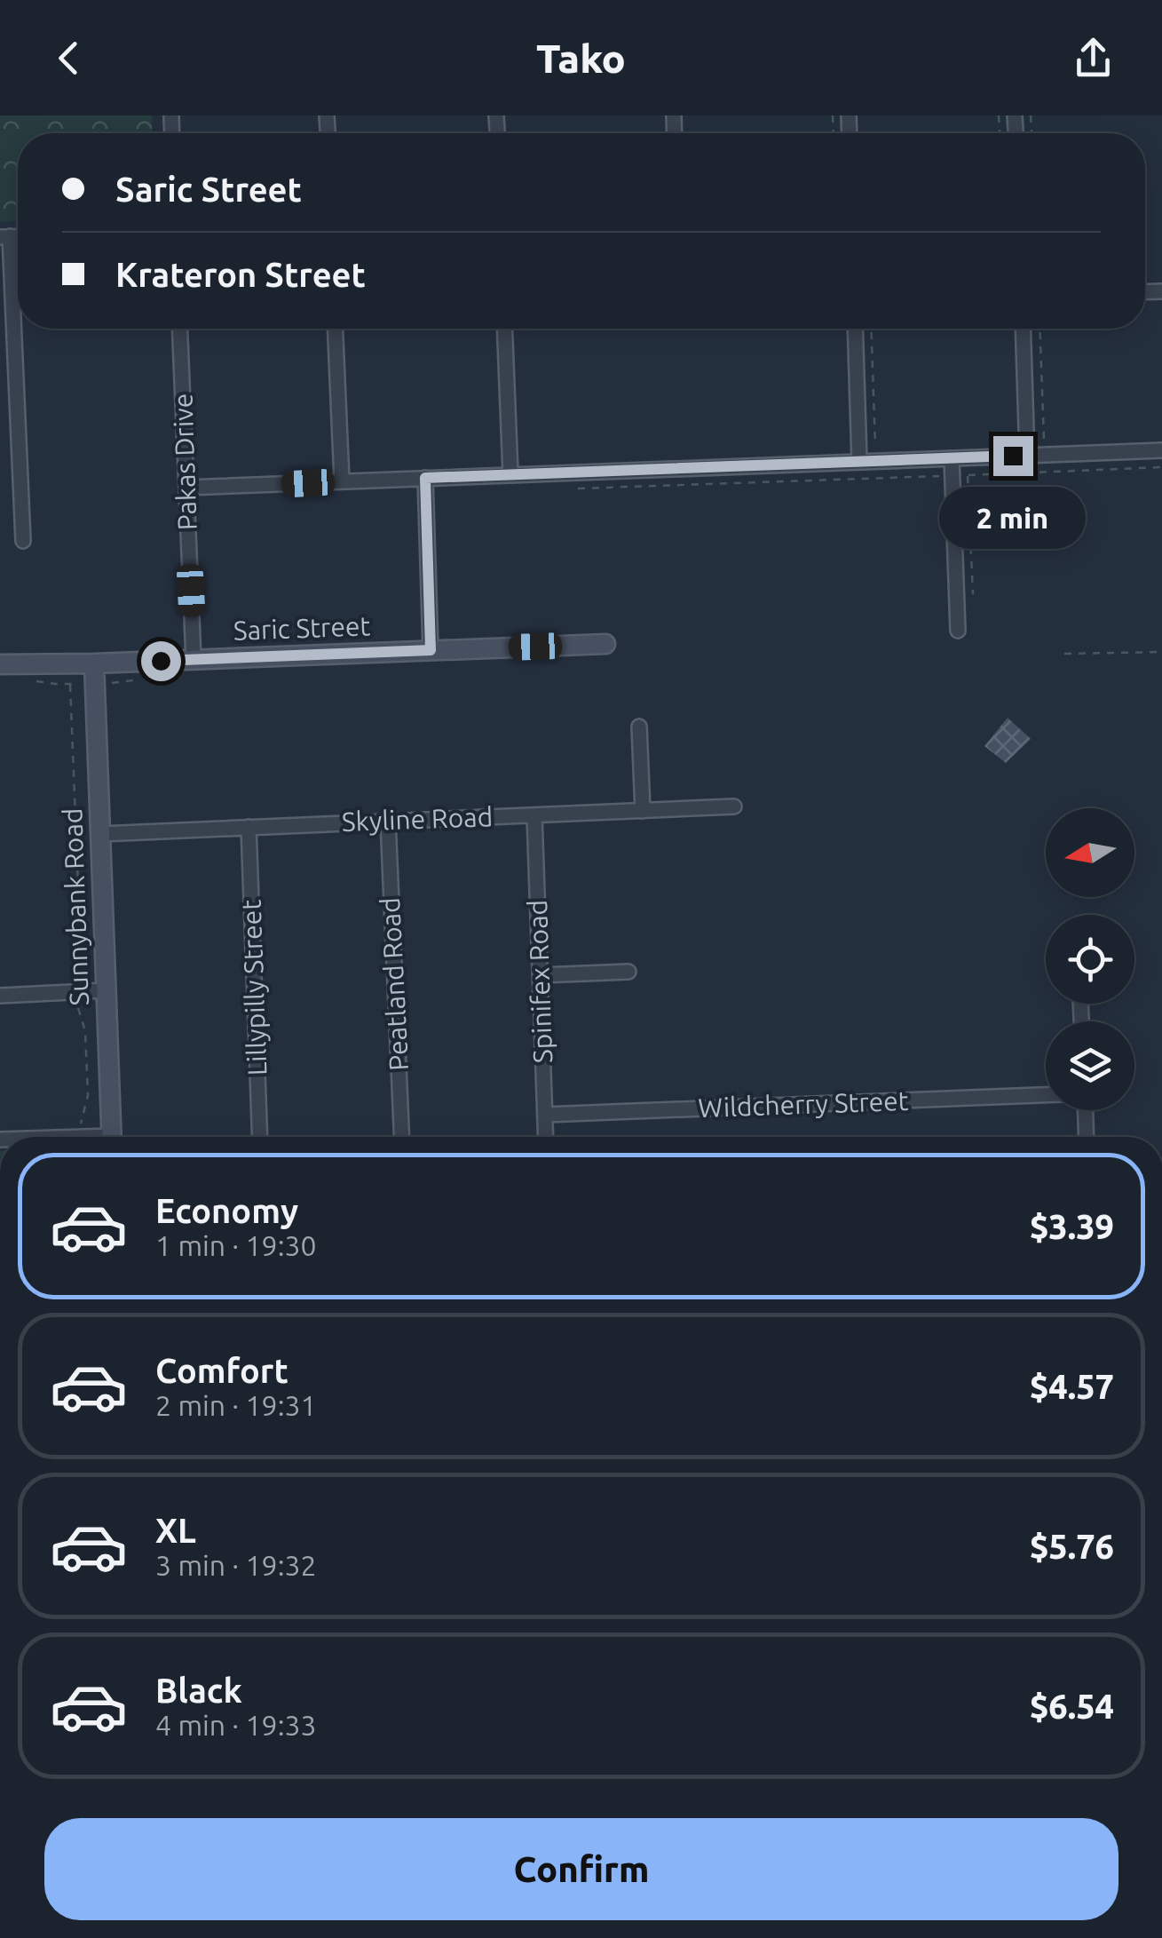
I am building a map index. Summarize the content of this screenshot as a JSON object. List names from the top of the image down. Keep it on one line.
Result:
{"streets":{"street":["Pakas Drive","Saric Street","Skyline Road","Sunnybank Road","Spinifex Road","Peatland Road","Lillypilly Street","Wildcherry Street"]},"crossings":[["Pakas Drive","Saric Street"],["Saric Street","Sunnybank Road"],["Skyline Road","Sunnybank Road"],["Skyline Road","Spinifex Road"],["Skyline Road","Peatland Road"],["Skyline Road","Lillypilly Street"],["Spinifex Road","Wildcherry Street"]],"north":"left","page":{"header":"Tako","banner":["Saric Street","Krateron Street"],"bubble":"2 min","list":[{"name":"Economy","note":"1 min · 19:30","value":"$3.39"},{"name":"Comfort","note":"2 min · 19:31","value":"$4.57"},{"name":"XL","note":"3 min · 19:32","value":"$5.76"},{"name":"Black","note":"4 min · 19:33","value":"$6.54"}],"buttons":"Confirm"}}
